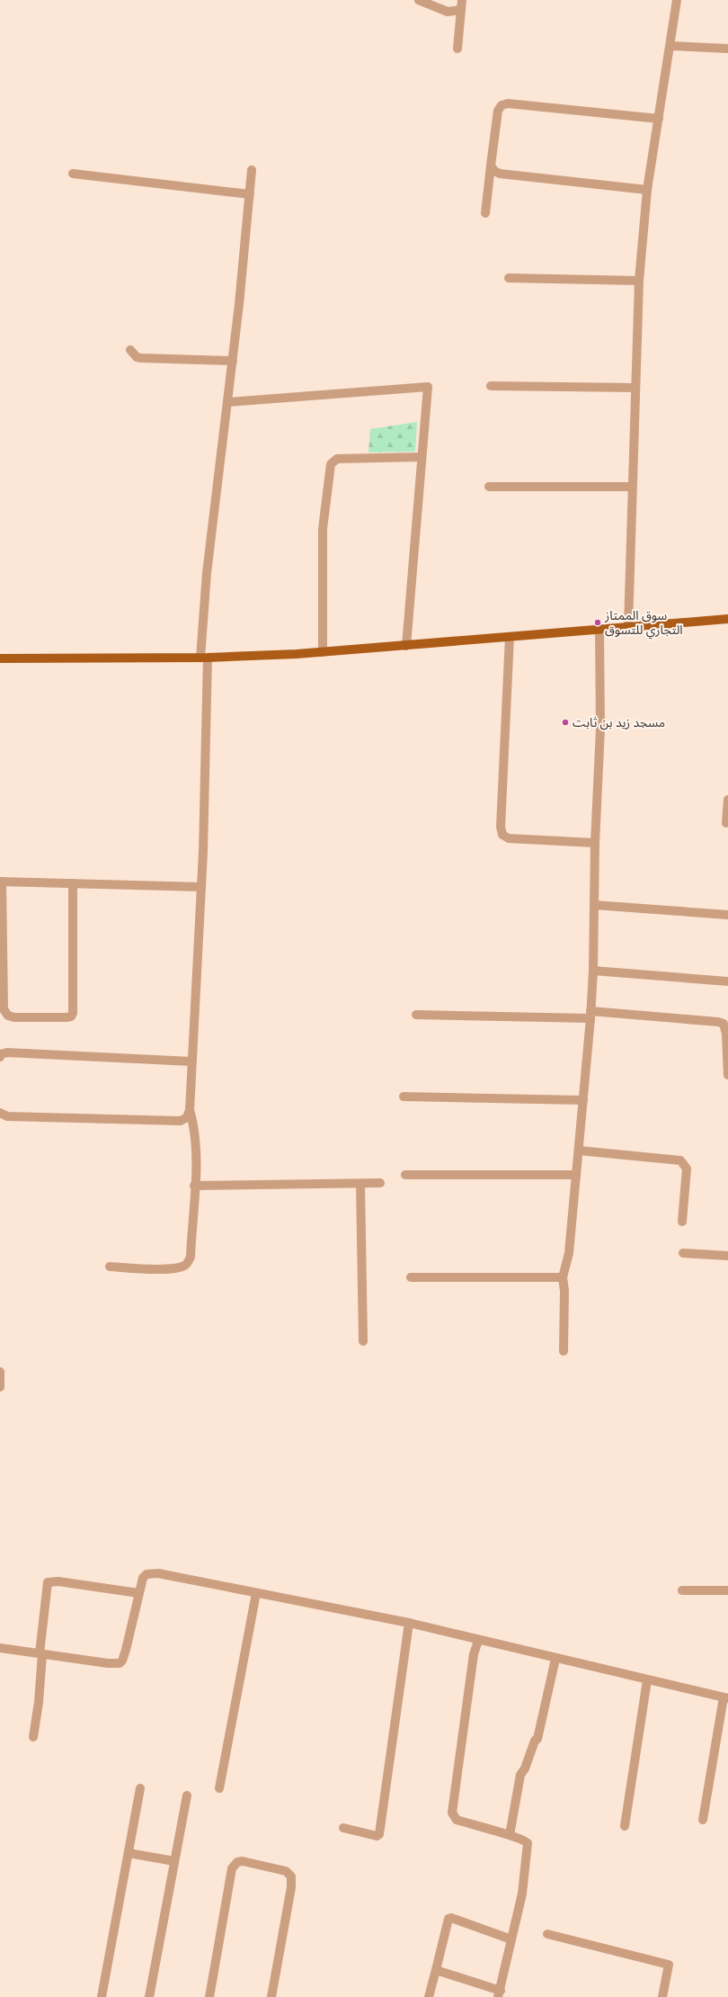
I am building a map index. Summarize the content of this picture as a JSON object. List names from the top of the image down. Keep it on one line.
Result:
{"places":["سوق الممتاز التجاري للتسوق","مسجد زيد بن ثابت"]}
